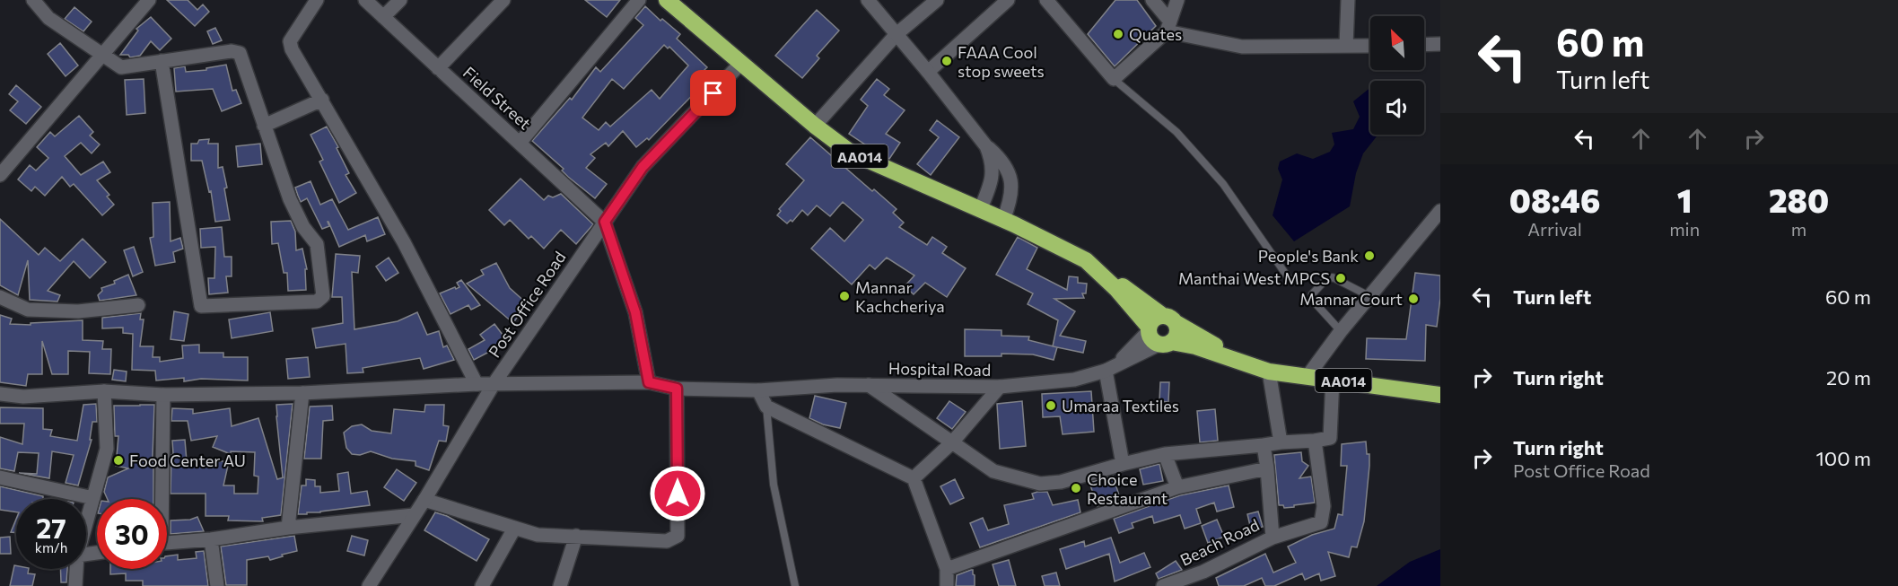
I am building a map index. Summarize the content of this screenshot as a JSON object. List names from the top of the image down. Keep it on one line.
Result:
{"streets":{"highway":["AA014"],"street":["Field Street","Post Office Road","Hospital Road","Beach Road"]},"crossings":[["Field Street","Post Office Road"],["AA014","Post Office Road"],["AA014","Hospital Road"],["Post Office Road","Hospital Road"]],"places":["Quates","FAAA Cool stop sweets","People's Bank","Manthai West MPCS","Mannar Kachcheriya","Mannar Court","Umaraa Textiles","Food Center AU","Choice Restaurant"],"north":"top left","page":{"turn":["60 m","Turn left"],"eta":["08:46","Arrival","1","min","280","m"],"list":[{"name":"Turn left","value":"60 m"},{"name":"Turn right","value":"20 m"},{"name":"Turn right","note":"Post Office Road","value":"100 m"}],"speed":"27 km/h","limit":"30"}}
